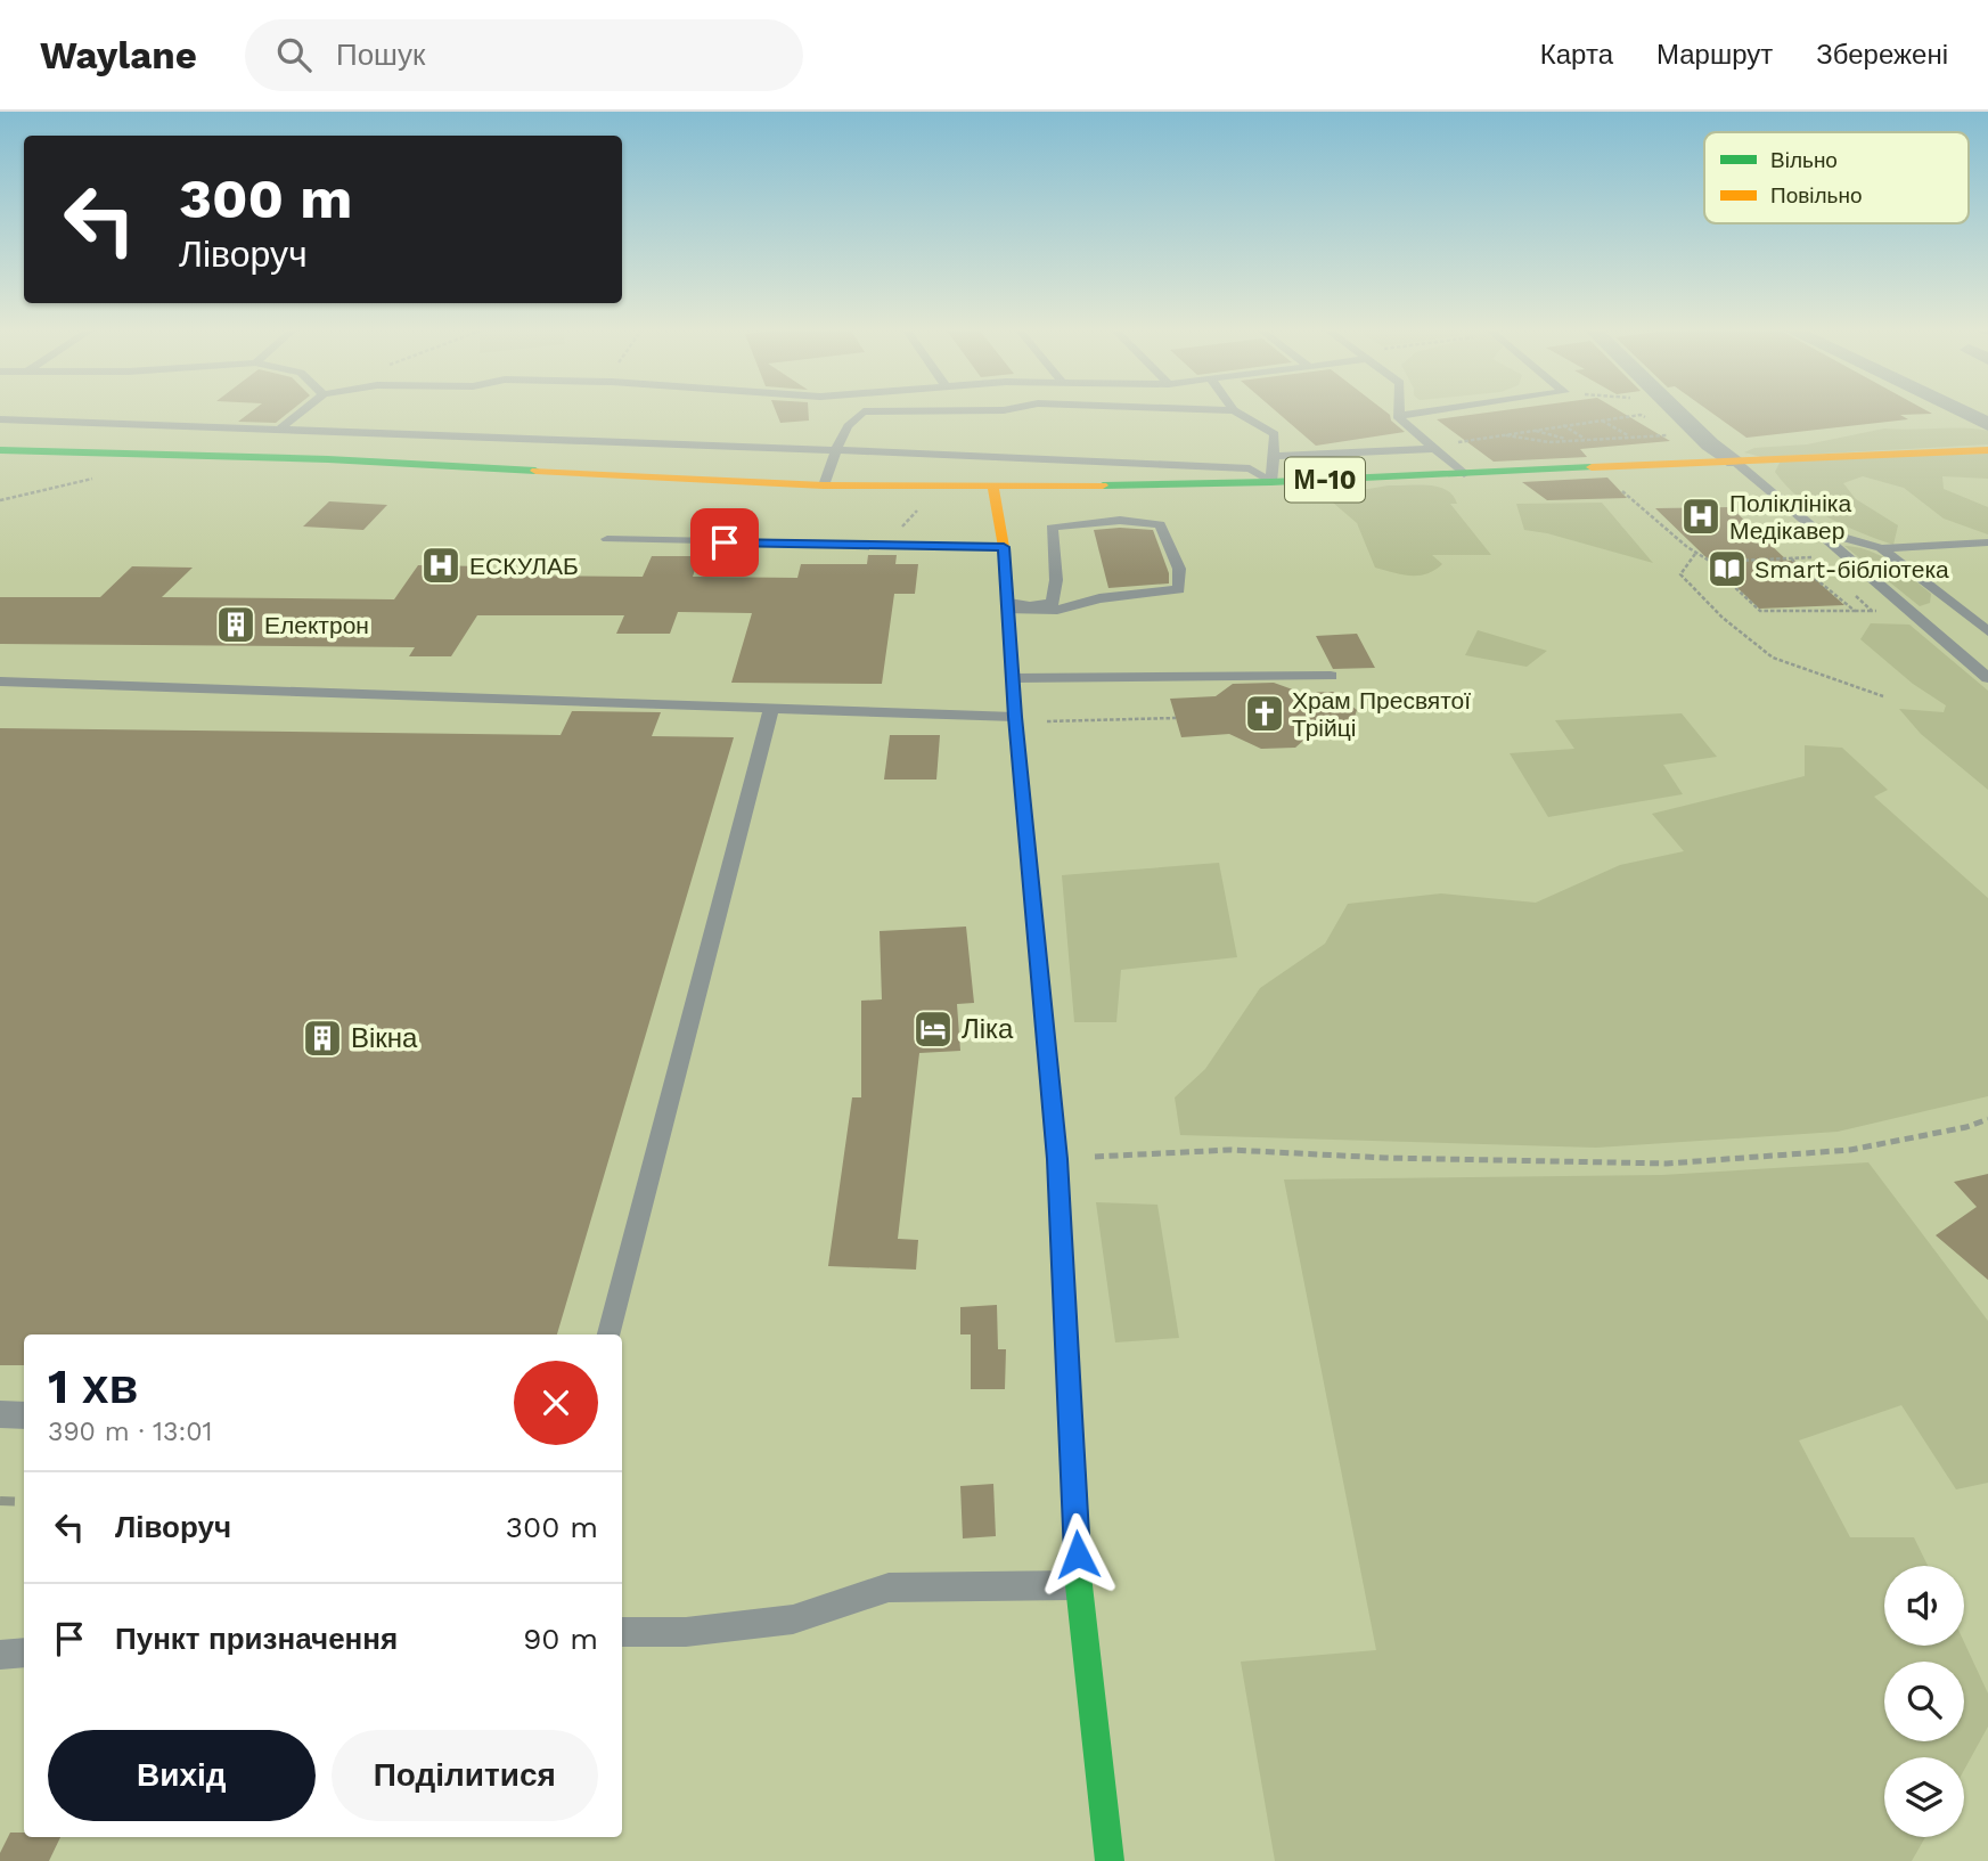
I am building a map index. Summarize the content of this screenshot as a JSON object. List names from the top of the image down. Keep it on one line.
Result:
{"streets":{"main road":["М-10"]},"places":{"hospital":["Поліклініка Медікавер","ЕСКУЛАБ"],"library":["Smart-бібліотека"],"building":["Електрон","Вікна"],"church":["Храм Пресвятої Трійці"],"hotel":["Ліка"]},"legend":["Вільно","Повільно"],"page":{"header":"Waylane","search":"Пошук","nav":["Карта","Маршрут","Збережені"],"turn":["300 m","Ліворуч"],"heading":["1 хв","390 m · 13:01"],"list":[{"name":"Ліворуч","value":"300 m"},{"name":"Пункт призначення","value":"90 m"}],"buttons":["Вихід","Поділитися"]}}
